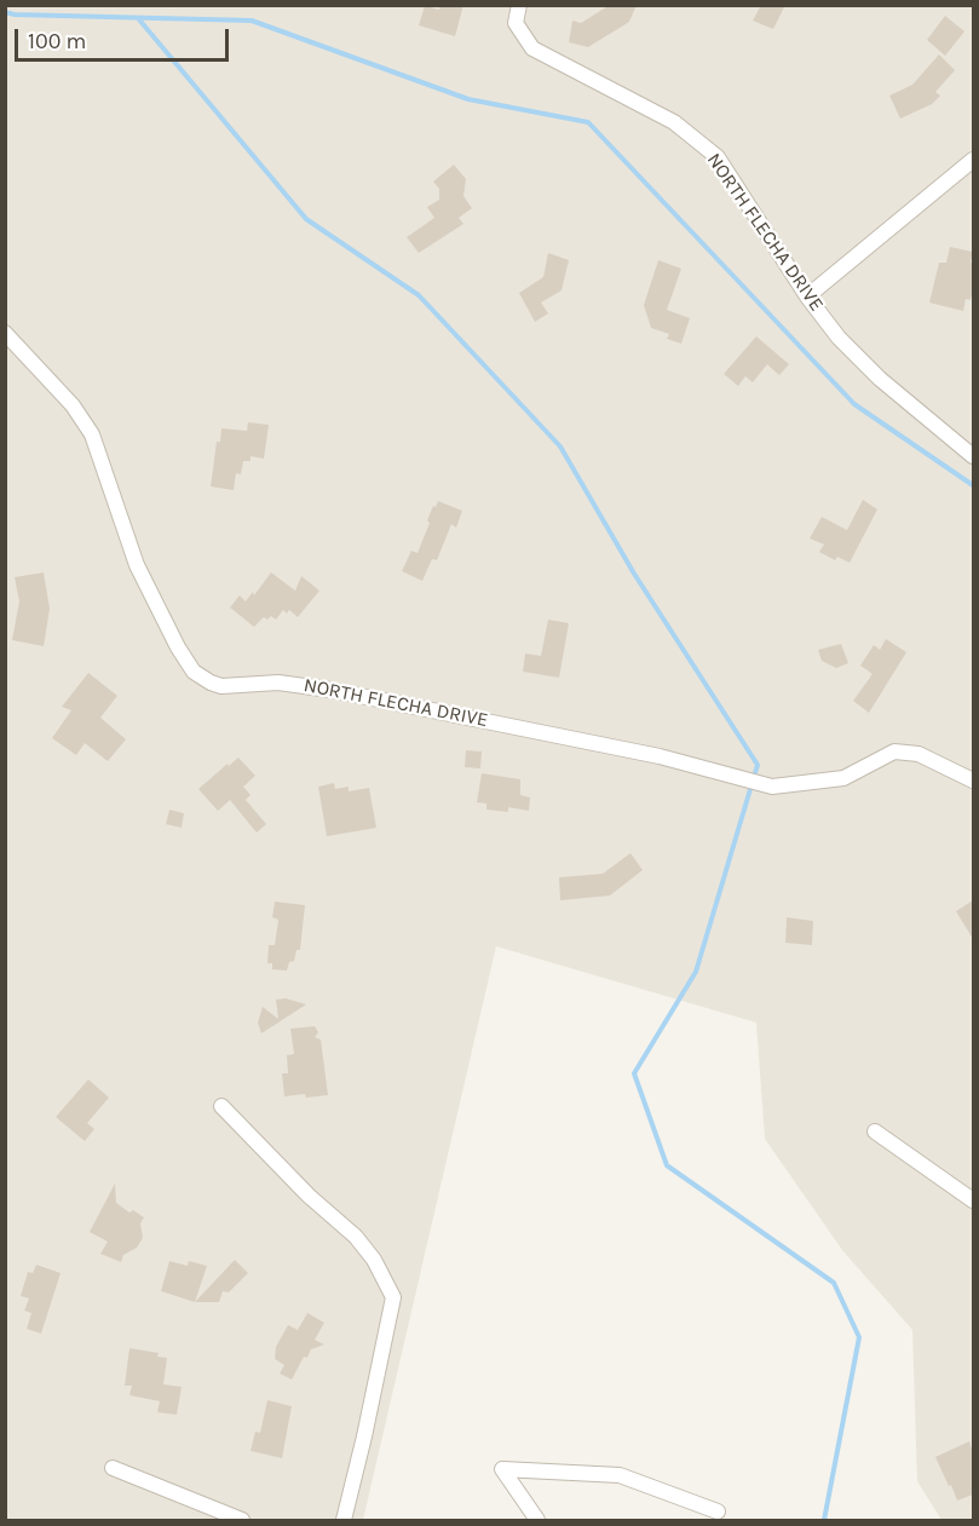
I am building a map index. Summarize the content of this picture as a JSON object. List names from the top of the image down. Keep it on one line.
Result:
{"streets":{"street":["NORTH FLECHA DRIVE"]},"scale_bar":"100 m"}
